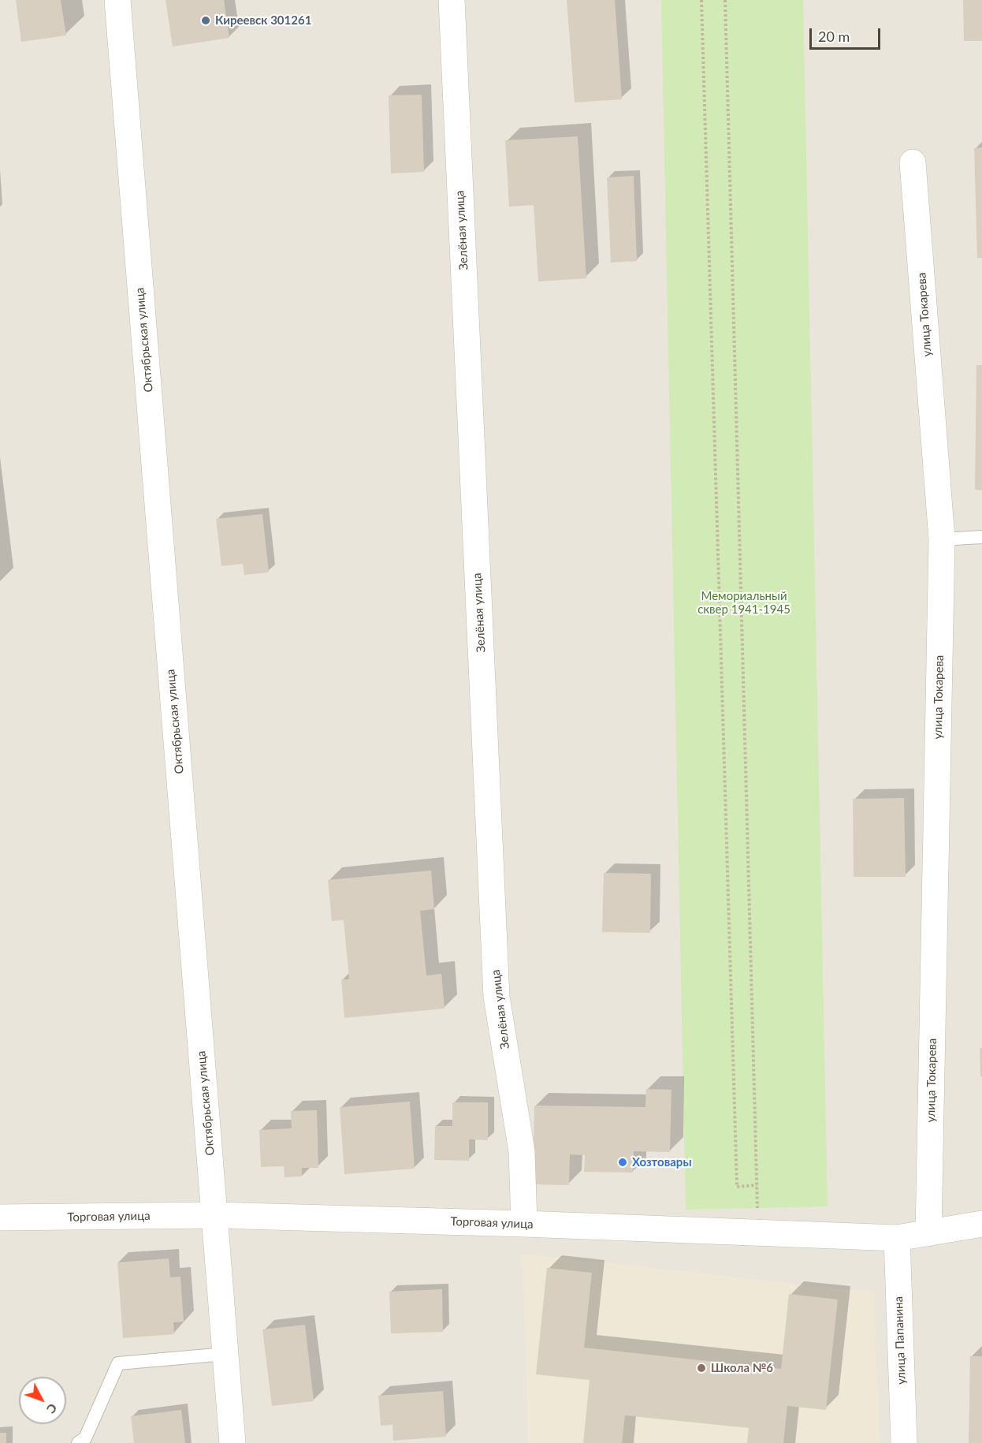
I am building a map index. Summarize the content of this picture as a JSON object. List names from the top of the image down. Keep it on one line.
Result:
{"streets":{"street":["Зелёная улица","улица Токарева","Октябрьская улица","Торговая улица","улица Папанина"]},"crossings":[["Зелёная улица","Торговая улица"],["улица Токарева","Торговая улица"],["Октябрьская улица","Торговая улица"],["Торговая улица","улица Папанина"]],"parks":["Мемориальный сквер 1941-1945"],"places":["Киреевск 301261","Хозтовары","Школа №6"],"scale_bar":"20 m","north":"bottom right"}
